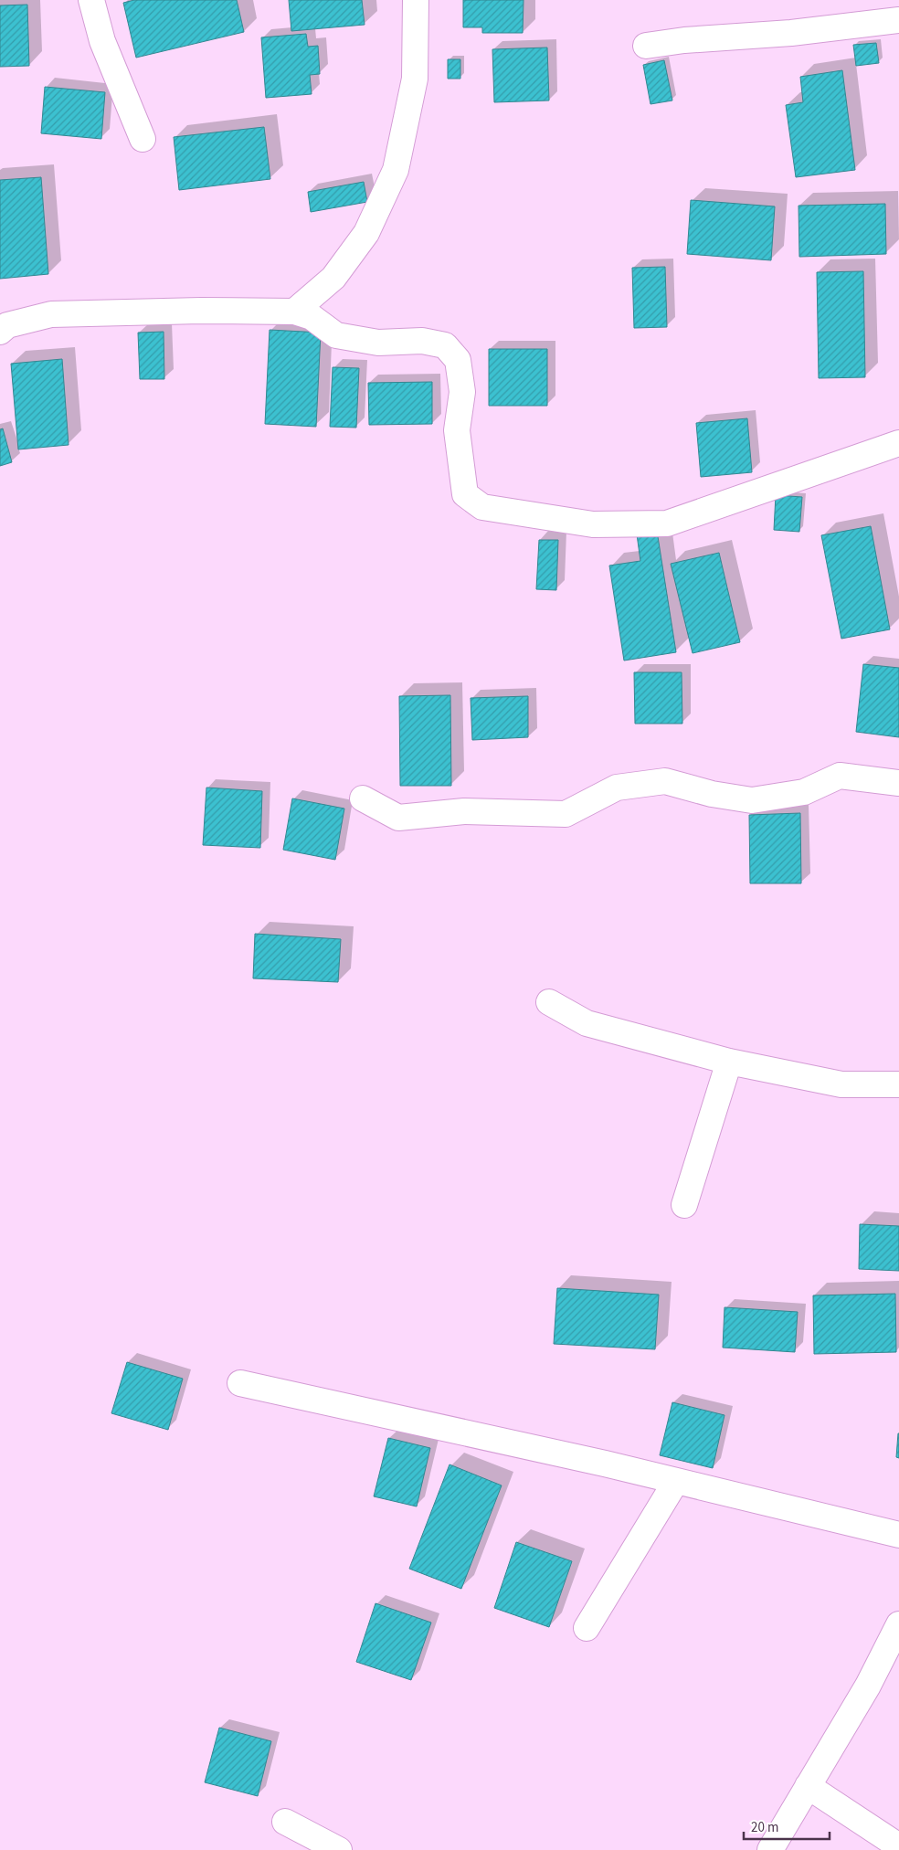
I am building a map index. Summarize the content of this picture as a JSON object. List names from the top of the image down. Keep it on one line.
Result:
{"scale_bar":"20 m"}
